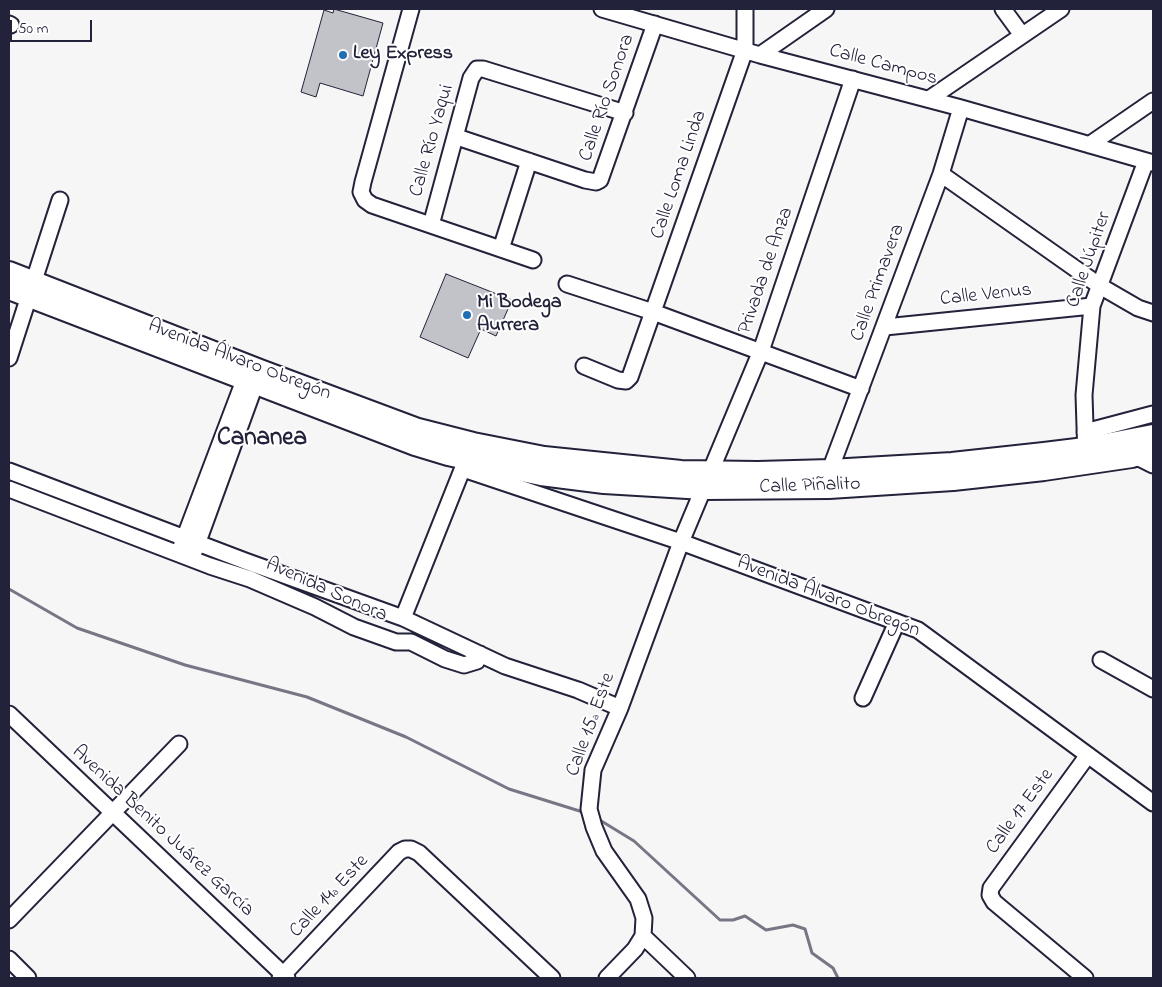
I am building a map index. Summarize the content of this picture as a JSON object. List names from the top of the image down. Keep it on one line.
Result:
{"streets":{"main road":["Avenida Álvaro Obregón","Calle Piñalito"],"street":["Calle Campos","Calle Río Sonora","Calle Río Yaqui","Calle Loma Linda","Calle Júpiter","Privada de Anza","Calle Primavera","Calle Venus","Avenida Sonora","Calle 15ª Este","Calle 17 Este","Avenida Benito Juárez García","Calle 14ª Este"]},"crossings":[["Calle Campos","Calle Río Sonora"],["Calle Campos","Calle Loma Linda"],["Calle Campos","Calle Júpiter"],["Calle Campos","Privada de Anza"],["Calle Campos","Calle Primavera"],["Calle Río Sonora","Calle Río Yaqui"],["Calle Júpiter","Calle Venus"],["Calle Júpiter","Calle Piñalito"],["Privada de Anza","Calle Piñalito"],["Privada de Anza","Calle 15ª Este"],["Calle Primavera","Calle Venus"],["Calle Primavera","Calle Piñalito"],["Avenida Álvaro Obregón","Calle Piñalito"],["Avenida Álvaro Obregón","Calle 15ª Este"],["Avenida Álvaro Obregón","Calle 17 Este"],["Calle Piñalito","Calle 15ª Este"],["Avenida Sonora","Calle 15ª Este"],["Avenida Benito Juárez García","Calle 14ª Este"]],"districts":["Cananea"],"places":["Ley Express","Mi Bodega Aurrera"],"scale_bar":"50 m"}
